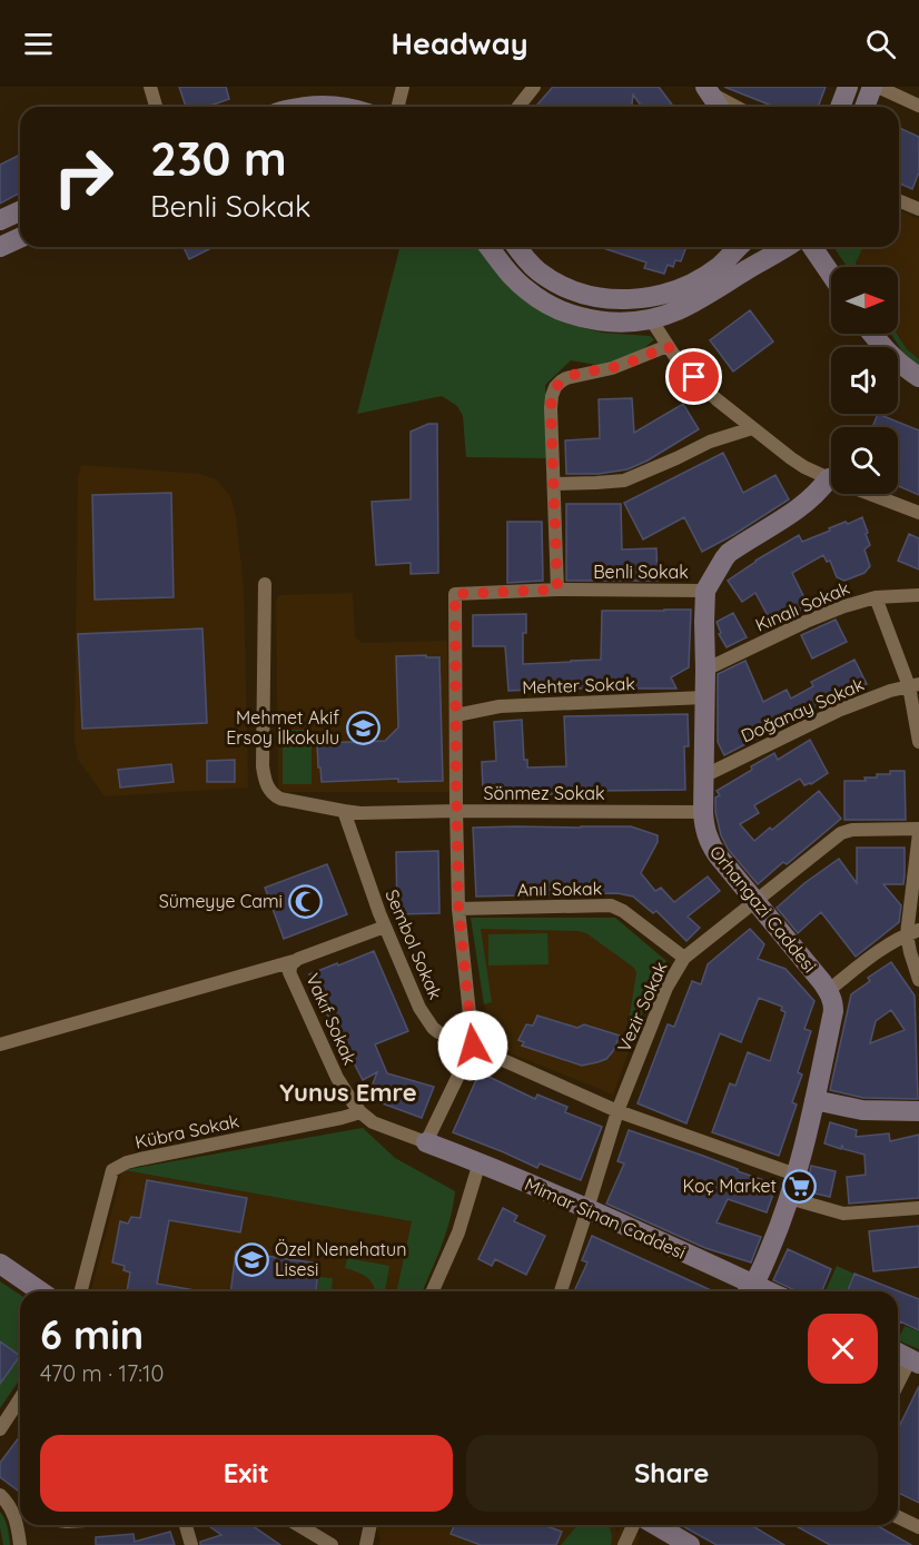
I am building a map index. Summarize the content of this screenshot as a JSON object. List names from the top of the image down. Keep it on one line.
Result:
{"streets":{"street":["Benli Sokak","Kınalı Sokak","Mehter Sokak","Doğanay Sokak","Sönmez Sokak","Anıl Sokak","Orhangazi Caddesi","Sembol Sokak","Vezir Sokak","Vakıf Sokak","Kübra Sokak","Mimar Sinan Caddesi"]},"crossings":[["Benli Sokak","Mehter Sokak"],["Benli Sokak","Orhangazi Caddesi"],["Kınalı Sokak","Orhangazi Caddesi"],["Mehter Sokak","Orhangazi Caddesi"],["Doğanay Sokak","Orhangazi Caddesi"],["Sönmez Sokak","Orhangazi Caddesi"],["Sönmez Sokak","Sembol Sokak"],["Anıl Sokak","Vezir Sokak"],["Orhangazi Caddesi","Sembol Sokak"],["Orhangazi Caddesi","Vezir Sokak"],["Orhangazi Caddesi","Mimar Sinan Caddesi"],["Sembol Sokak","Vezir Sokak"],["Sembol Sokak","Vakıf Sokak"],["Vezir Sokak","Mimar Sinan Caddesi"],["Vakıf Sokak","Kübra Sokak"],["Vakıf Sokak","Mimar Sinan Caddesi"]],"districts":["Yunus Emre"],"places":{"school or university":["Mehmet Akif Ersoy İlkokulu","Özel Nenehatun Lisesi"],"mosque":["Sümeyye Cami"],"supermarket":["Koç Market"]},"north":"right","page":{"header":"Headway","turn":["230 m","Benli Sokak"],"heading":["6 min","470 m · 17:10"],"buttons":["Exit","Share"]}}
